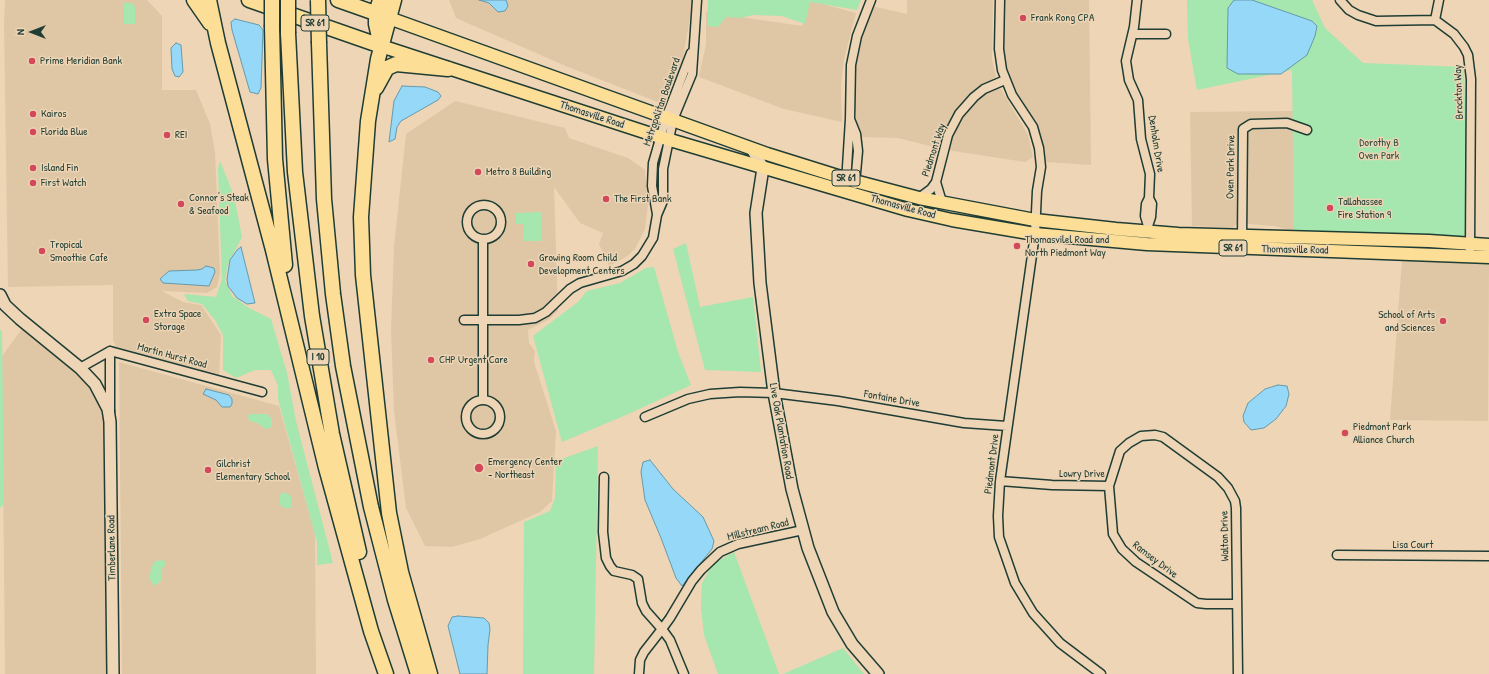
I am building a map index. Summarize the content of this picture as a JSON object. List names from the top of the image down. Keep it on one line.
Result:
{"streets":{"highway":["SR 61","Thomasville Road","I 10"],"street":["Brockton Way","Metropolitan Boulevard","Denholm Drive","Piedmont Way","Oven Park Drive","Martin Hurst Road","Fontaine Drive","Live Oak Plantation Road","Piedmont Drive","Lowry Drive","Millstream Road","Walton Drive","Lisa Court","Timberlane Road","Ramsey Drive"]},"crossings":[["Brockton Way","Thomasville Road"],["Metropolitan Boulevard","Thomasville Road"],["Thomasville Road","Denholm Drive"],["Thomasville Road","Piedmont Way"],["Thomasville Road","Oven Park Drive"],["Thomasville Road","Live Oak Plantation Road"],["Thomasville Road","Piedmont Drive"],["Piedmont Way","Piedmont Drive"],["Martin Hurst Road","Timberlane Road"],["Fontaine Drive","Live Oak Plantation Road"],["Fontaine Drive","Piedmont Drive"],["Live Oak Plantation Road","Millstream Road"],["Piedmont Drive","Lowry Drive"],["Lowry Drive","Walton Drive"],["Lowry Drive","Ramsey Drive"],["Walton Drive","Ramsey Drive"]],"parks":["Dorothy B Oven Park"],"places":["Frank Rong CPA","Prime Meridian Bank","Kairos","Florida Blue","REI","Island Fin","Metro 8 Building","First Watch","The First Bank","Connor's Steak & Seafood","Tallahassee Fire Station 9","Thomasvilel Road and North Piedmont Way","Tropical Smoothie Cafe","Growing Room Child Development Centers","Extra Space Storage","School of Arts and Sciences","CHP Urgent Care","Piedmont Park Alliance Church","Emergency Center - Northeast","Gilchrist Elementary School"],"north":"left"}
